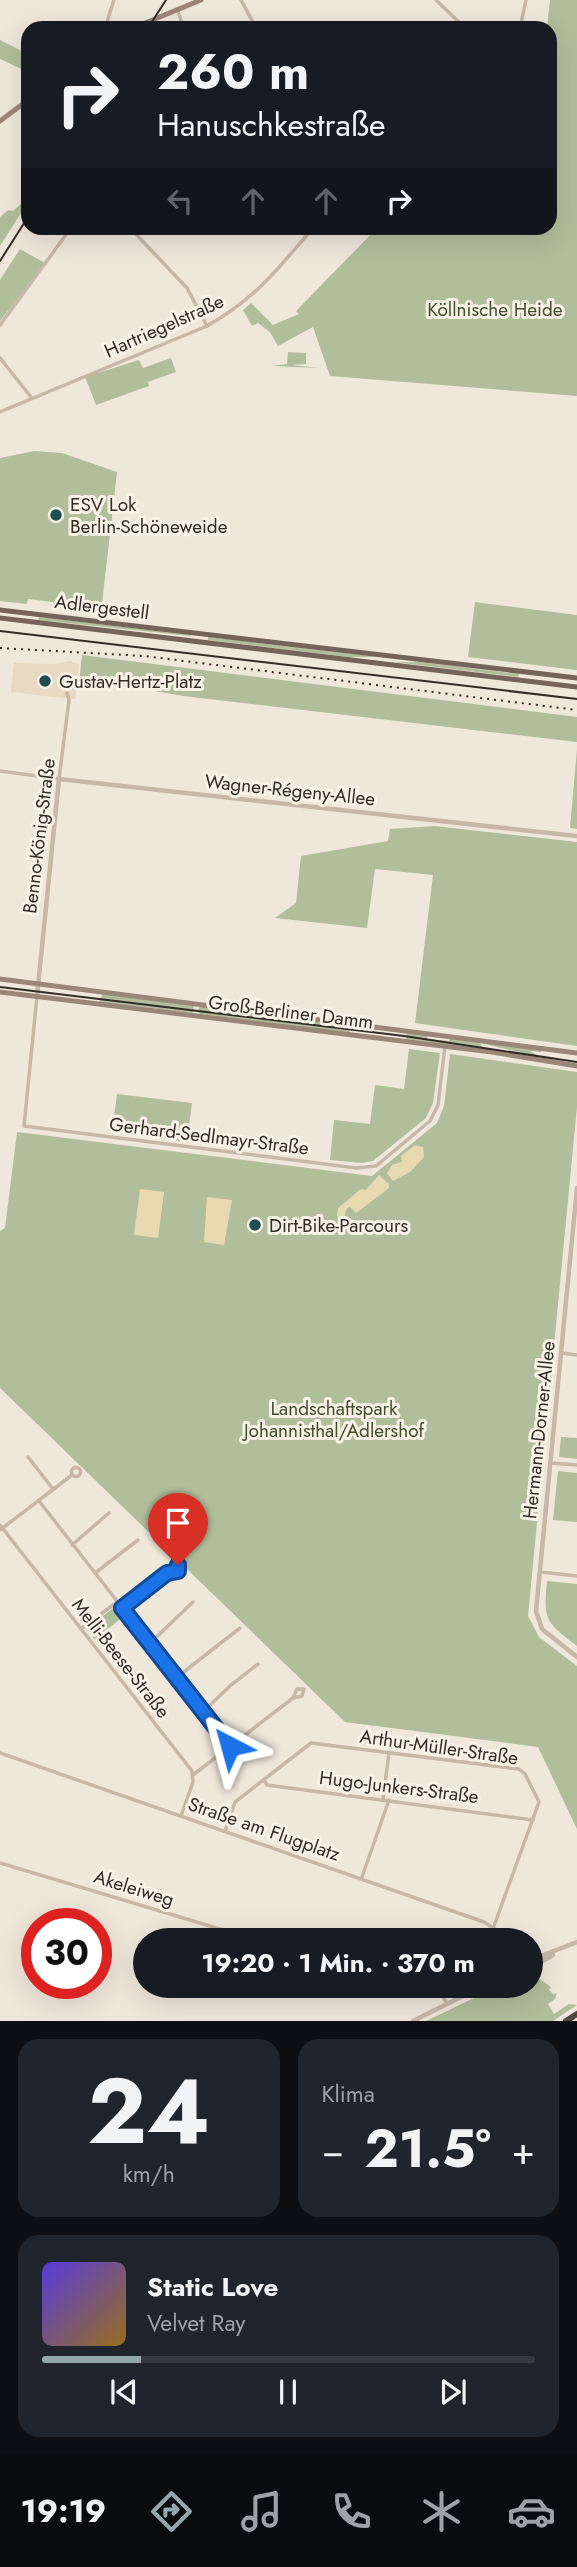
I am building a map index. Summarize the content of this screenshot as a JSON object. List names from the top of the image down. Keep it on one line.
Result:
{"streets":{"main road":["Adlergestell","Groß-Berliner Damm"],"street":["Hartriegelstraße","Wagner-Régeny-Allee","Benno-König-Straße","Gerhard-Sedlmayr-Straße","Hermann-Dorner-Allee","Melli-Beese-Straße","Arthur-Müller-Straße","Hugo-Junkers-Straße","Straße am Flugplatz","Akeleiweg"]},"crossings":[["Wagner-Régeny-Allee","Benno-König-Straße"],["Benno-König-Straße","Groß-Berliner Damm"],["Benno-König-Straße","Gerhard-Sedlmayr-Straße"],["Groß-Berliner Damm","Gerhard-Sedlmayr-Straße"],["Arthur-Müller-Straße","Hugo-Junkers-Straße"],["Arthur-Müller-Straße","Straße am Flugplatz"]],"parks":["Köllnische Heide","Landschaftspark Johannisthal/Adlershof"],"places":["ESV Lok Berlin-Schöneweide","Gustav-Hertz-Platz","Dirt-Bike-Parcours"],"page":{"turn":["260 m","Hanuschkestraße"],"limit":"30","trip":"19:20 · 1 Min. · 370 m","tile":[["24","km/h"],"Klima"],"heat":["−","21.5°","+"],"song":["Static Love","Velvet Ray"],"tabs":"19:19"}}
